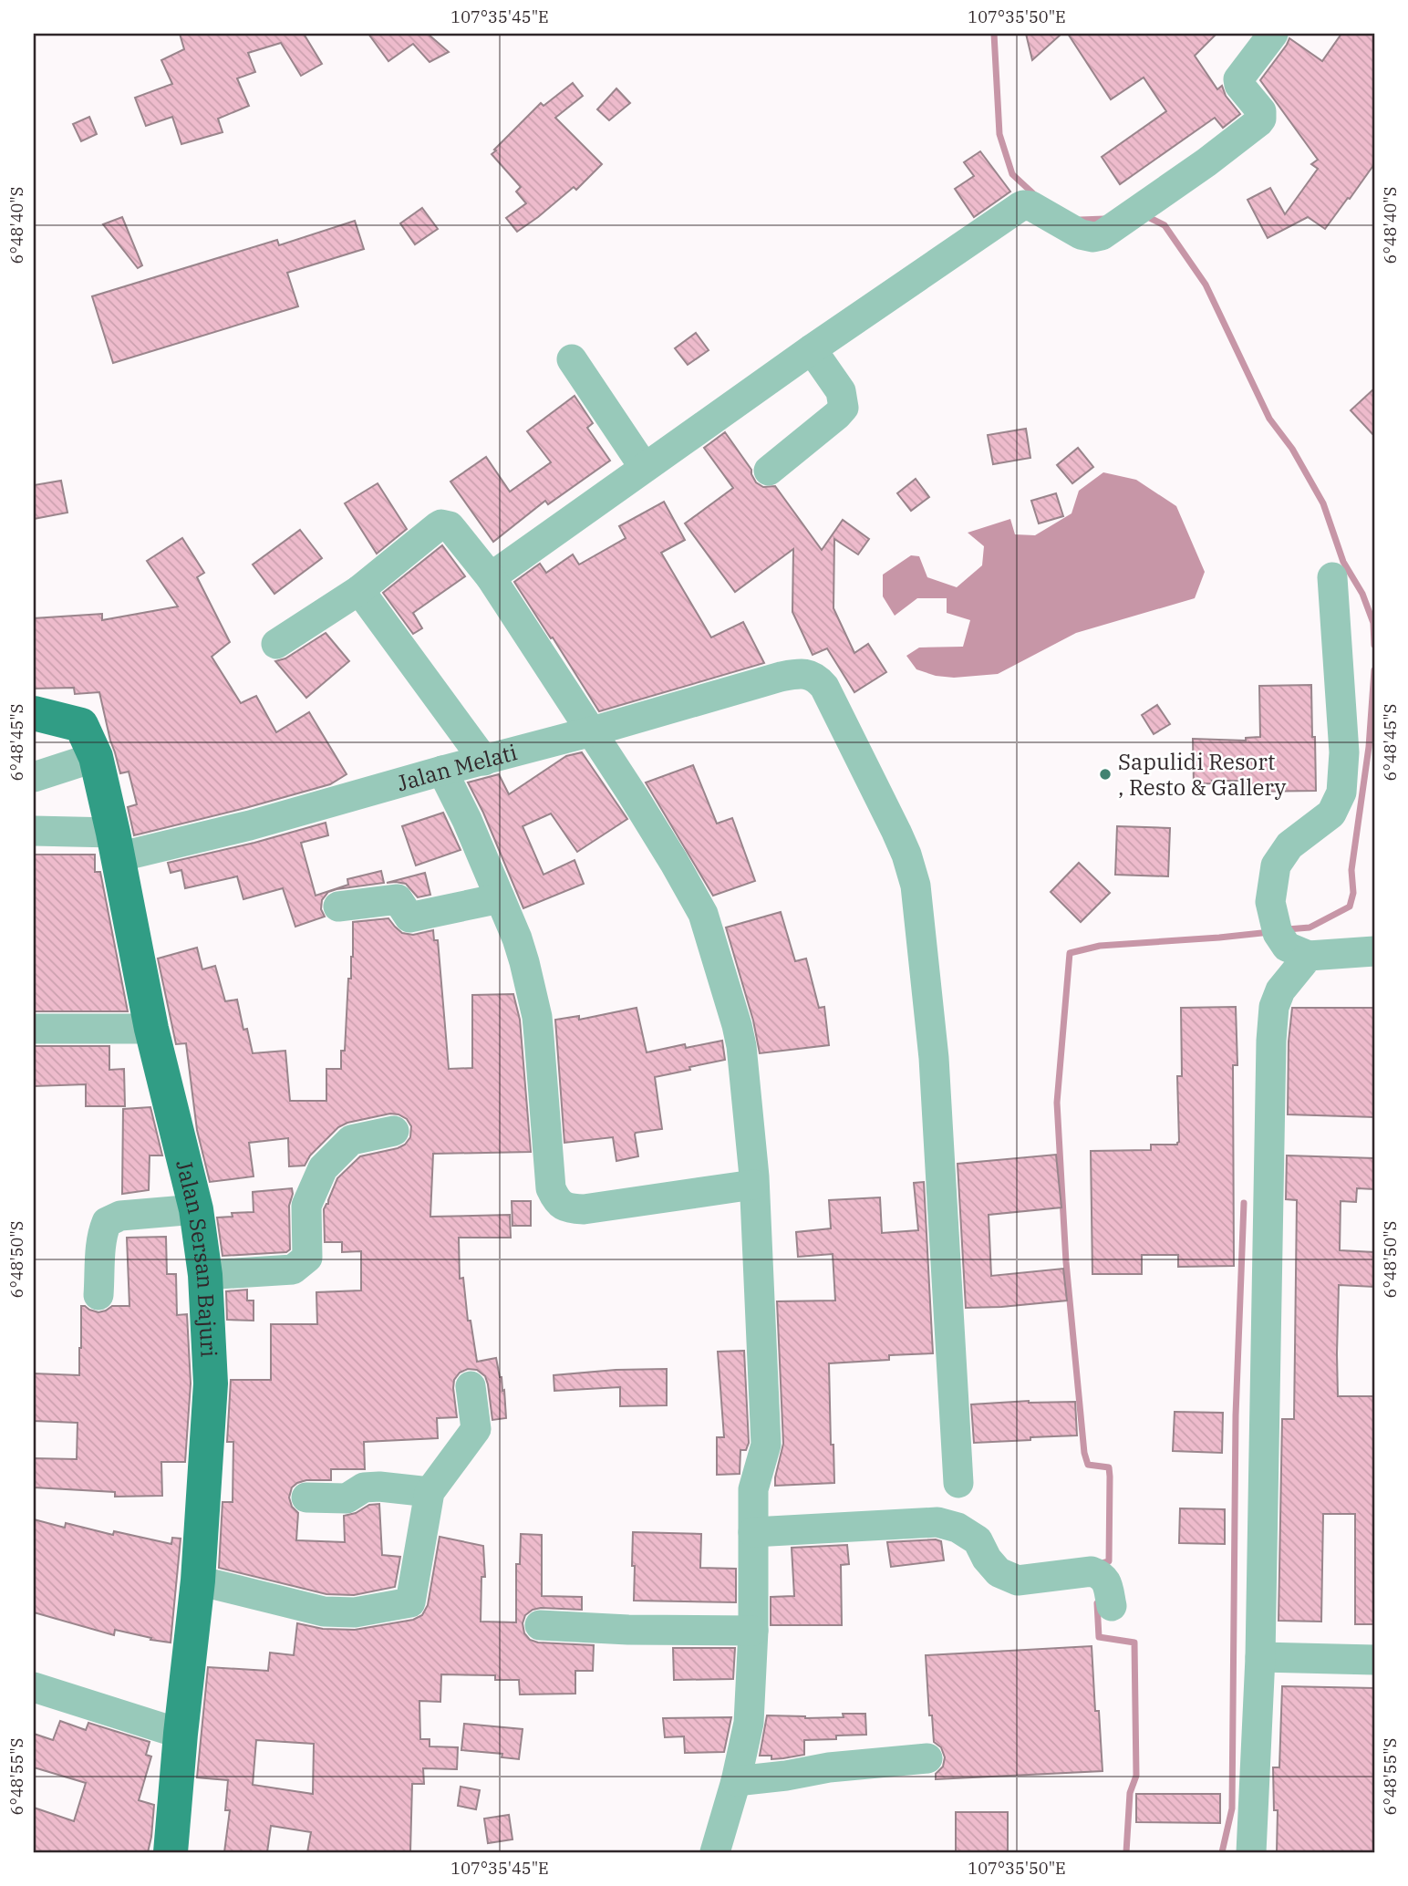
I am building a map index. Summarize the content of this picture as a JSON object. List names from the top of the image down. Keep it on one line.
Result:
{"streets":{"main road":["Jalan Sersan Bajuri"],"street":["Jalan Melati"]},"crossings":[["Jalan Melati","Jalan Sersan Bajuri"]],"places":["Sapulidi Resort , Resto & Gallery"],"coordinates":["107°35'45\"E","107°35'50\"E","6°48'40\"S","6°48'45\"S","6°48'50\"S","6°48'55\"S"]}
